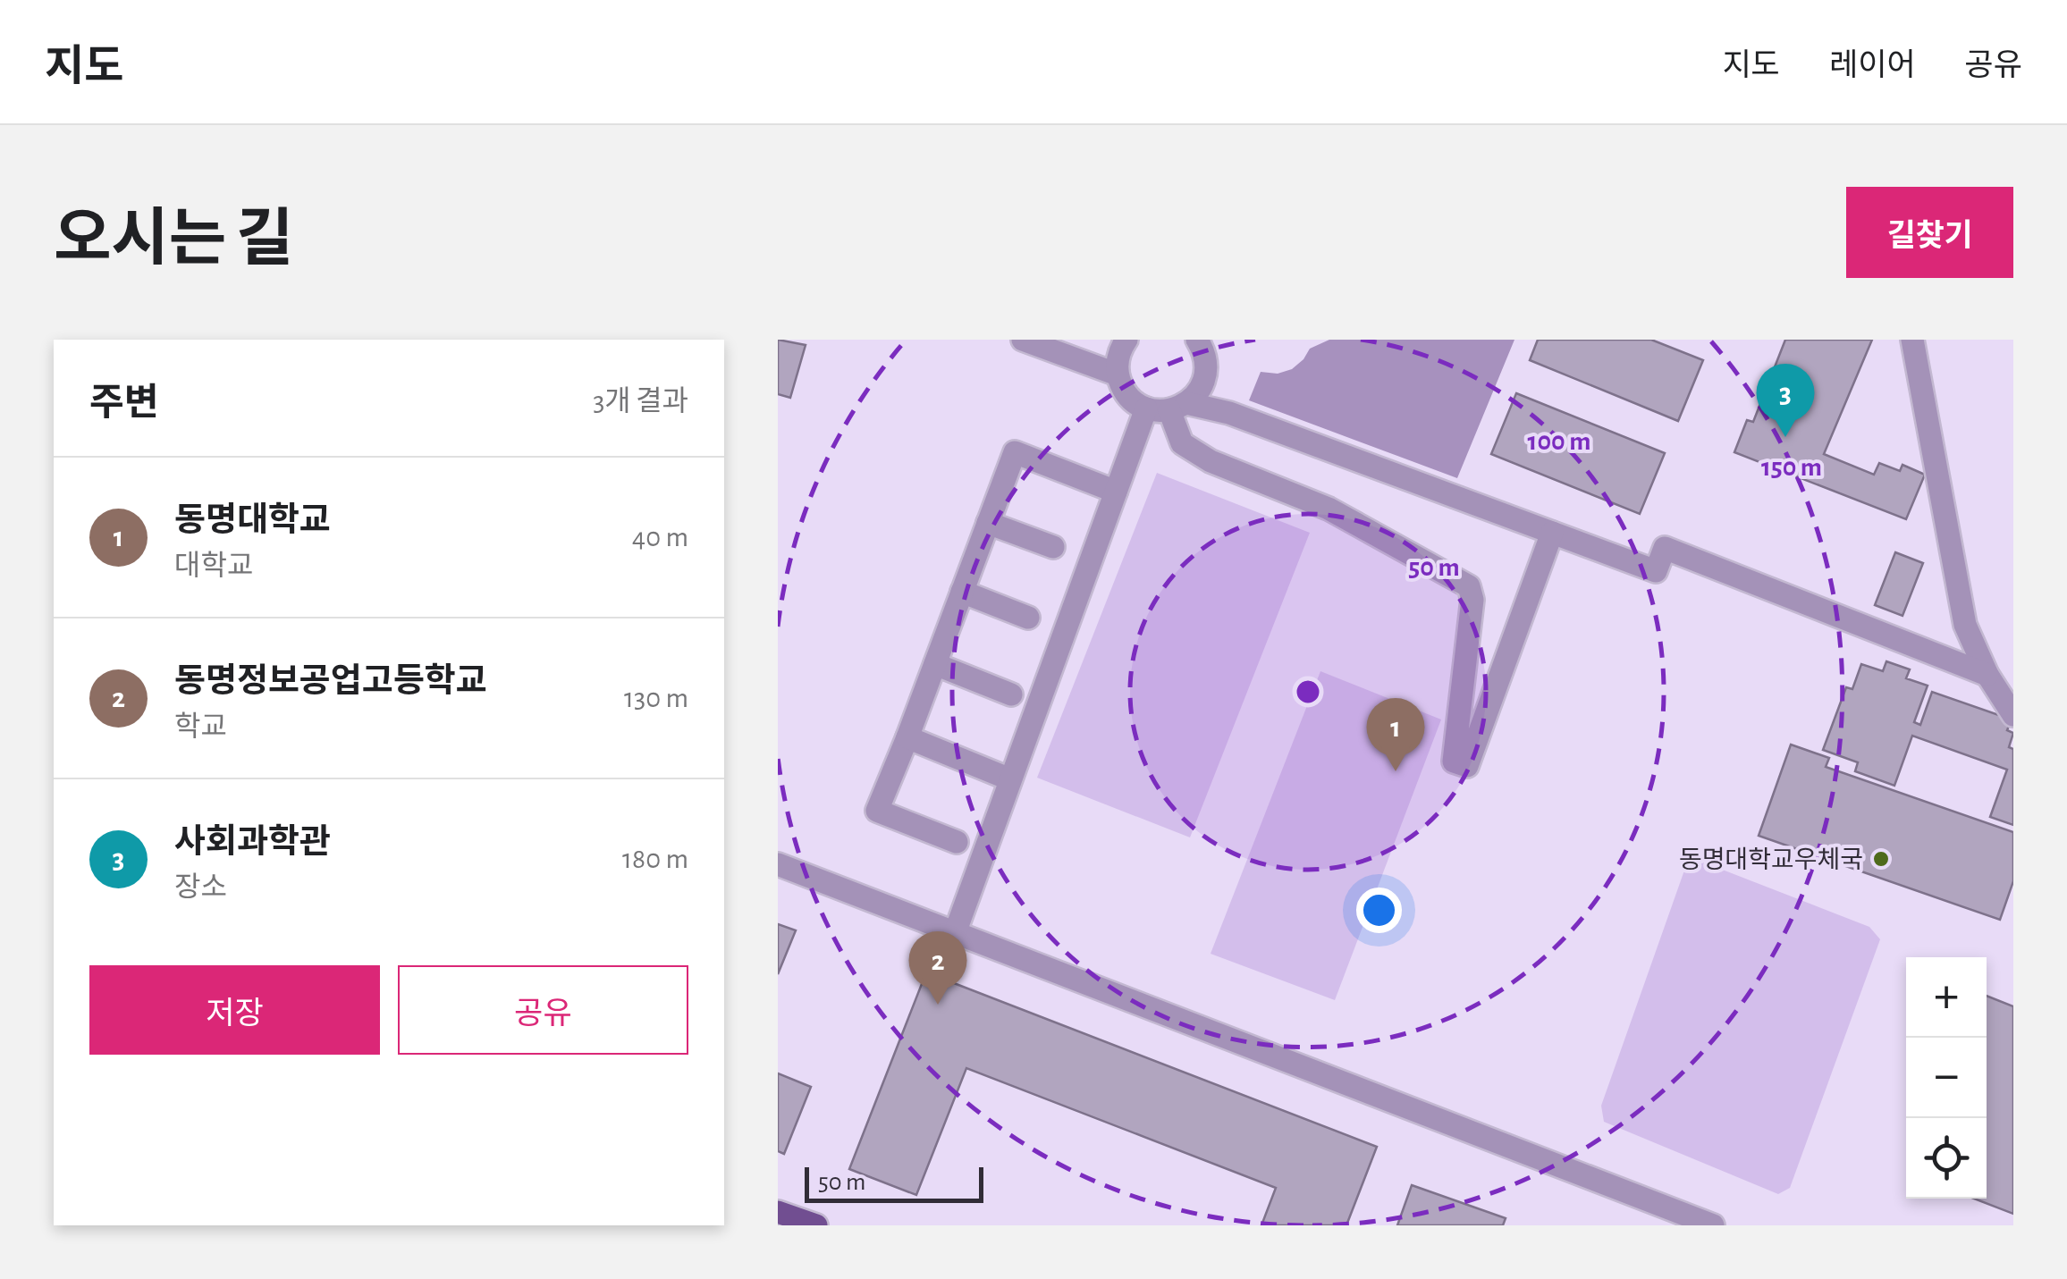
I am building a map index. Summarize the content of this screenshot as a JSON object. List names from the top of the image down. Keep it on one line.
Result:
{"places":["동명대학교우체국"],"scale_bar":"50 m","page":{"header":"지도","nav":["지도","레이어","공유"],"title":"오시는 길","buttons":["길찾기",["저장","공유"]],"heading":["주변","3개 결과"],"pins":["3","1","2"],"list":[{"mark":"1","name":"동명대학교","note":"대학교","value":"40 m"},{"mark":"2","name":"동명정보공업고등학교","note":"학교","value":"130 m"},{"mark":"3","name":"사회과학관","note":"장소","value":"180 m"}],"map_buttons":["+","−"],"scale":"50 m"},"rings":["100 m","150 m","50 m"]}
